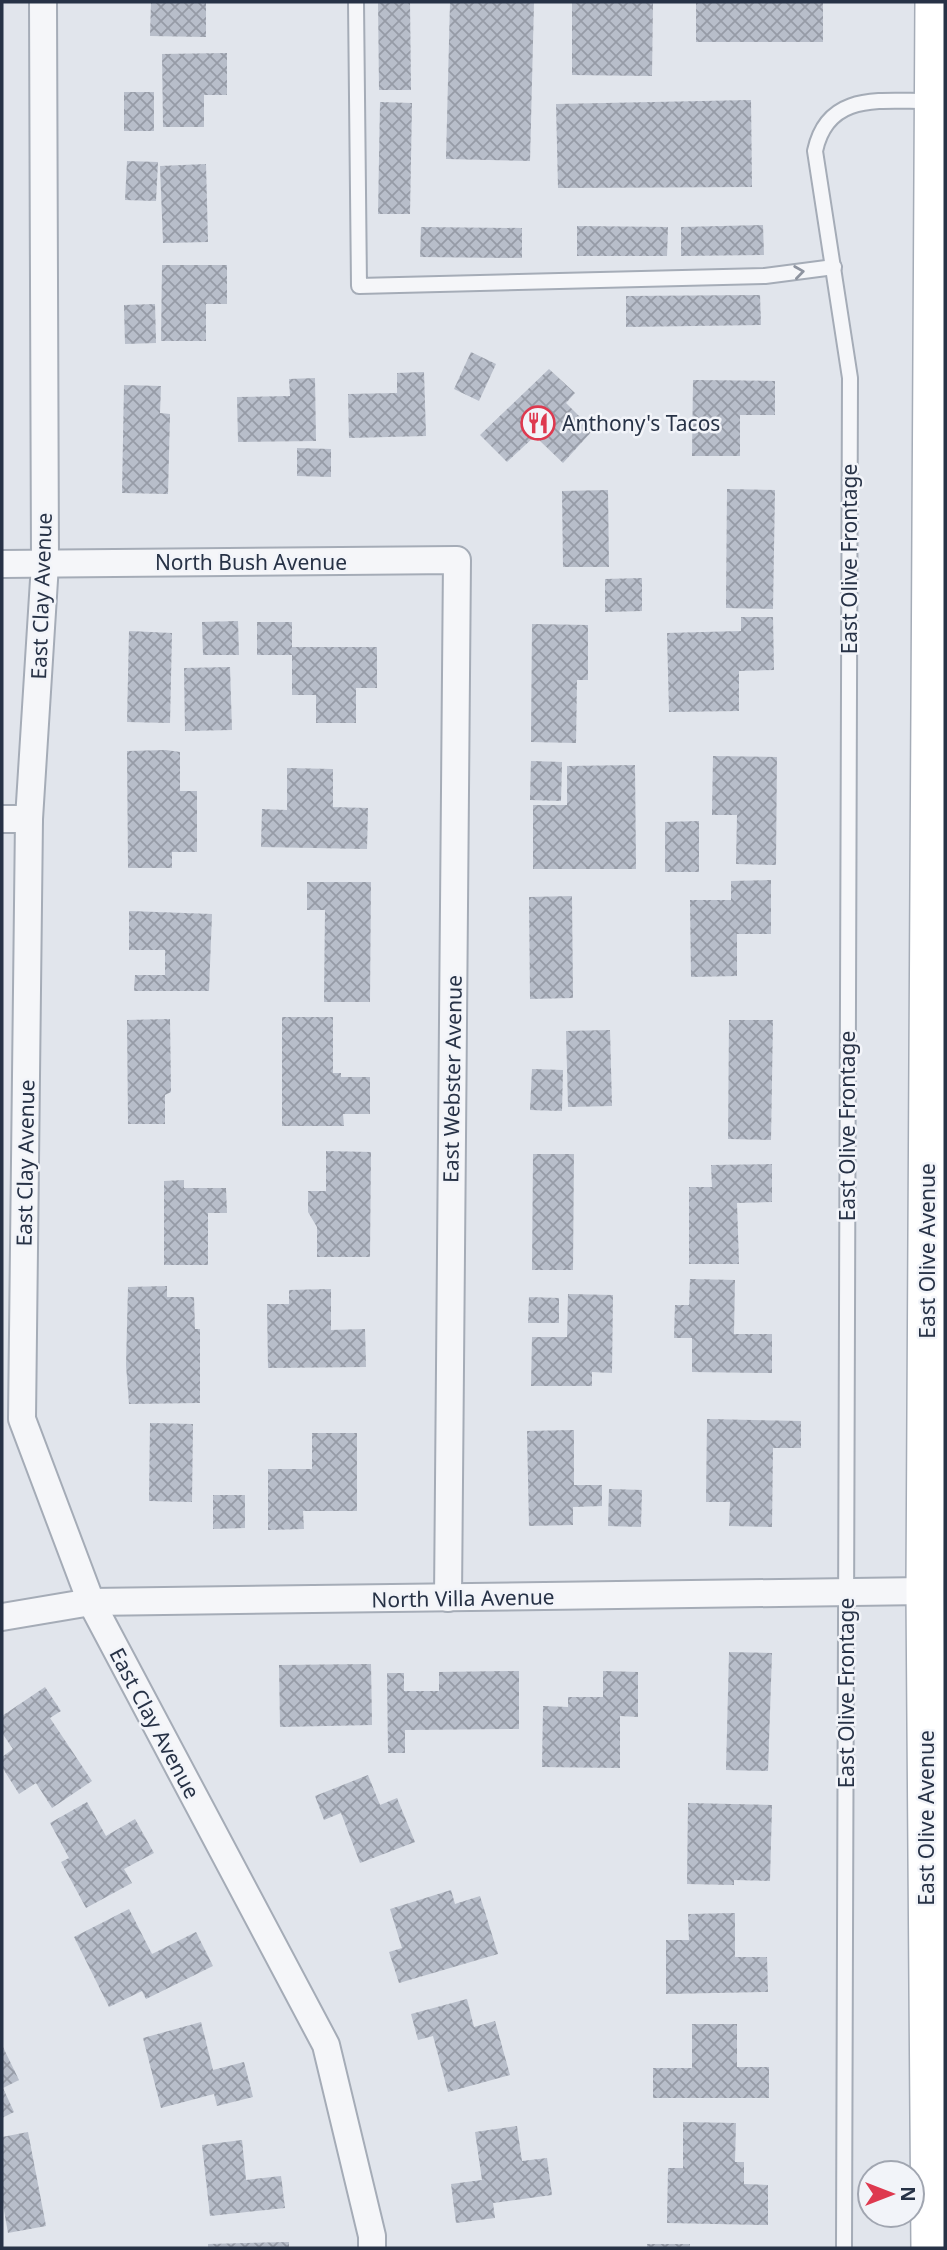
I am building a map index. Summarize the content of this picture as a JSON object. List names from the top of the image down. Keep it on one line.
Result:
{"streets":{"main road":["East Olive Avenue"],"street":["North Bush Avenue","East Clay Avenue","East Webster Avenue","North Villa Avenue"],"lane":["East Olive Frontage"]},"crossings":[["East Olive Frontage","East Olive Avenue"],["East Olive Frontage","North Villa Avenue"],["North Bush Avenue","East Clay Avenue"],["North Bush Avenue","East Webster Avenue"],["East Clay Avenue","North Villa Avenue"],["East Webster Avenue","North Villa Avenue"],["East Olive Avenue","North Villa Avenue"]],"places":{"restaurant":["Anthony's Tacos"]},"north":"right"}
